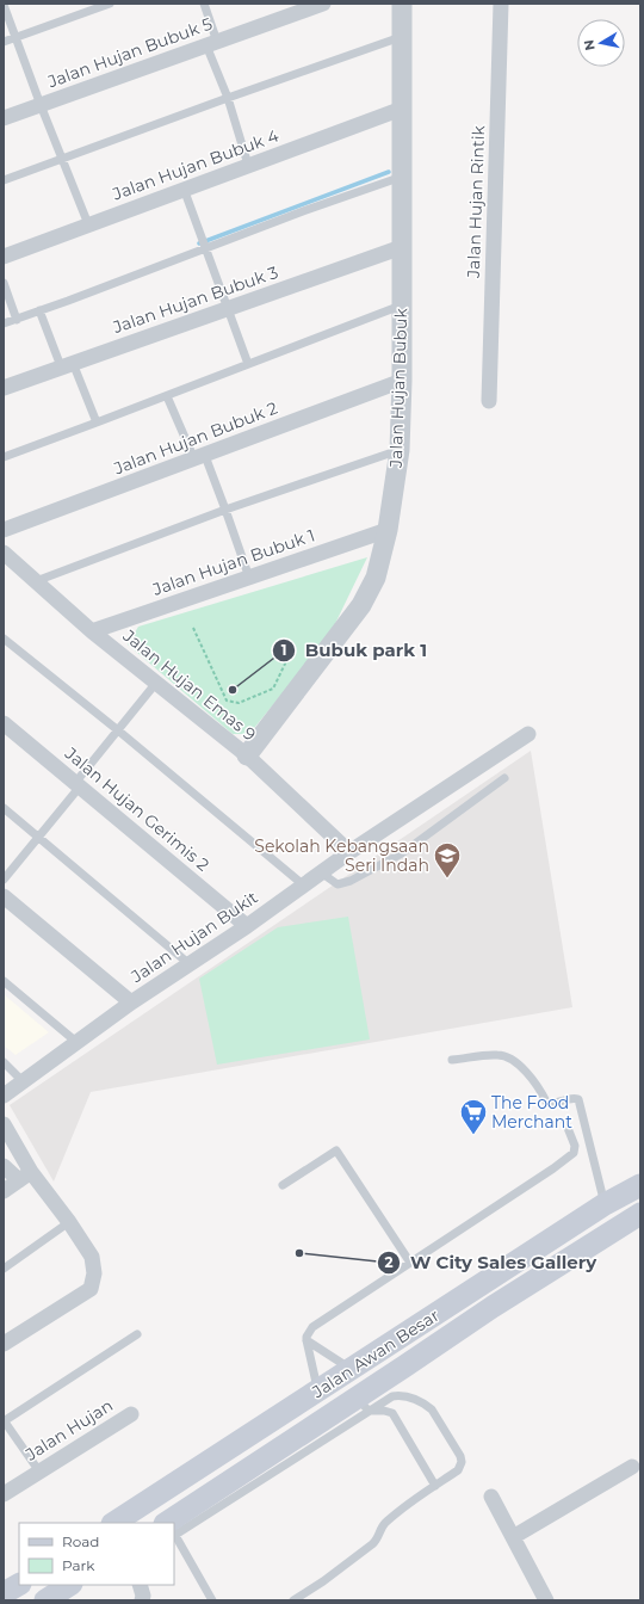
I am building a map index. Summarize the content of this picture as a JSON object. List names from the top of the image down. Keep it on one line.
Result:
{"streets":{"main road":["Jalan Awan Besar"],"street":["Jalan Hujan Bubuk 5","Jalan Hujan Bubuk 4","Jalan Hujan Rintik","Jalan Hujan Bubuk 3","Jalan Hujan Bubuk","Jalan Hujan Bubuk 2","Jalan Hujan Bubuk 1","Jalan Hujan Emas 9","Jalan Hujan Gerimis 2","Jalan Hujan Bukit","Jalan Hujan"]},"crossings":[["Jalan Hujan Bubuk 4","Jalan Hujan Bubuk"],["Jalan Hujan Bubuk 3","Jalan Hujan Bubuk"],["Jalan Hujan Bubuk","Jalan Hujan Bubuk 2"],["Jalan Hujan Bubuk","Jalan Hujan Bubuk 1"],["Jalan Hujan Bubuk","Jalan Hujan Emas 9"],["Jalan Hujan Bubuk 1","Jalan Hujan Emas 9"],["Jalan Hujan Emas 9","Jalan Hujan Bukit"],["Jalan Hujan Gerimis 2","Jalan Hujan Bukit"]],"places":{"other":["Bubuk park 1","W City Sales Gallery"],"school or university":["Sekolah Kebangsaan Seri Indah"],"supermarket":["The Food Merchant"]},"legend":["Road","Park"],"north":"left"}
